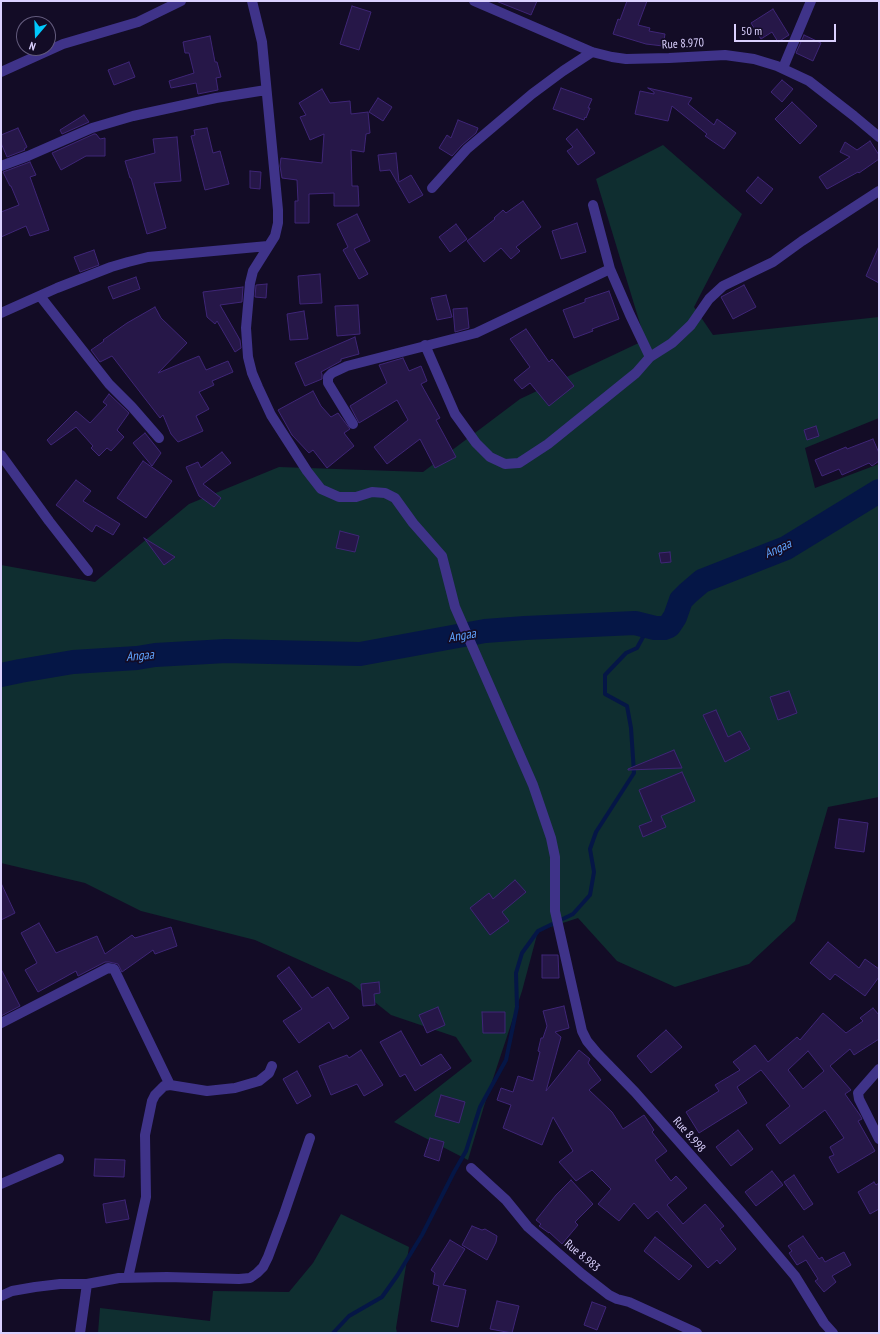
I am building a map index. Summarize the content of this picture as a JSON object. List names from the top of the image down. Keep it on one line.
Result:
{"streets":{"street":["Rue 8.970","Rue 8.998","Rue 8.983"]},"water":["Angaa"],"scale_bar":"50 m","north":"bottom"}
